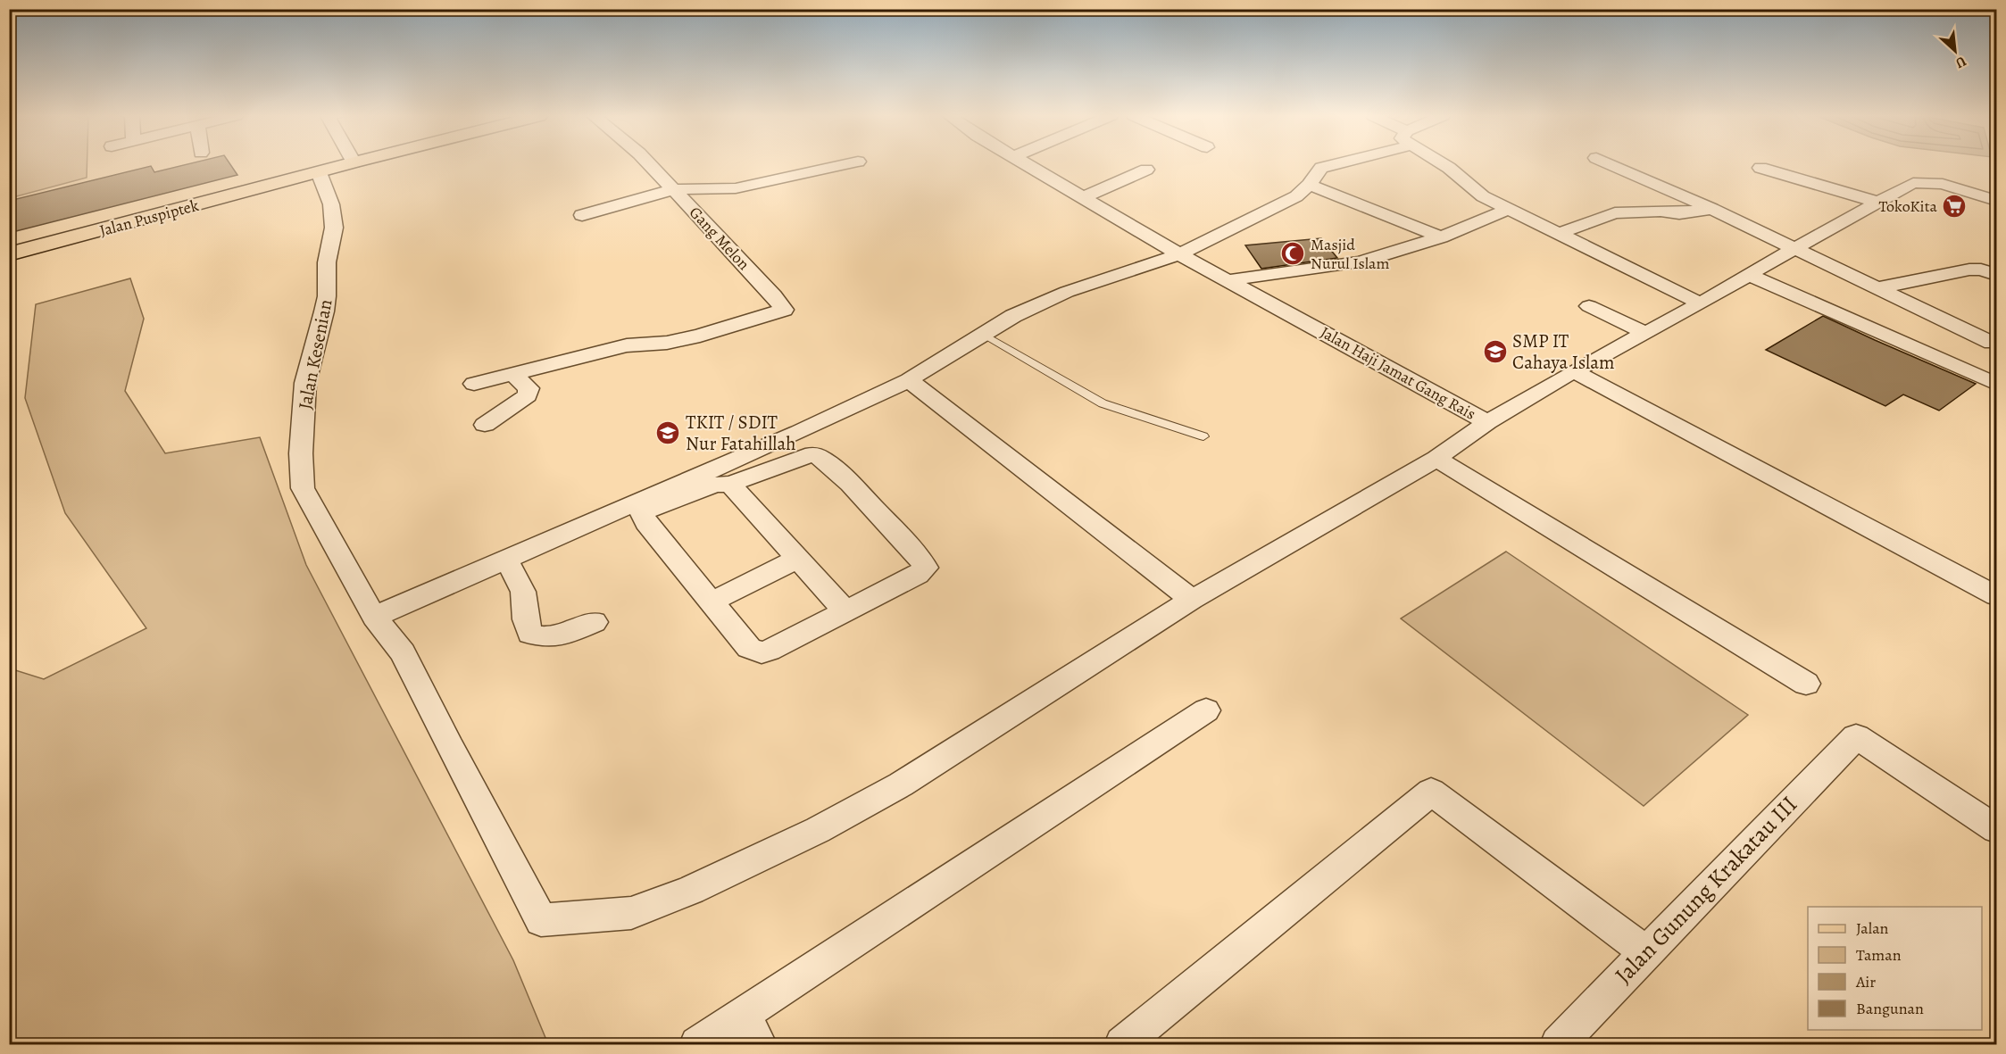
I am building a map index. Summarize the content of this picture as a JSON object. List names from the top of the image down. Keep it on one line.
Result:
{"streets":{"main road":["Jalan Puspiptek"],"street":["Gang Melon","Jalan Kesenian","Jalan Haji Jamat Gang Rais","Jalan Gunung Krakatau III"]},"crossings":[["Jalan Puspiptek","Jalan Kesenian"]],"places":{"supermarket":["TokoKita"],"mosque":["Masjid Nurul Islam"],"school or university":["SMP IT Cahaya Islam","TKIT / SDIT Nur Fatahillah"]},"legend":["Jalan","Taman","Air","Bangunan"],"north":"bottom right"}
